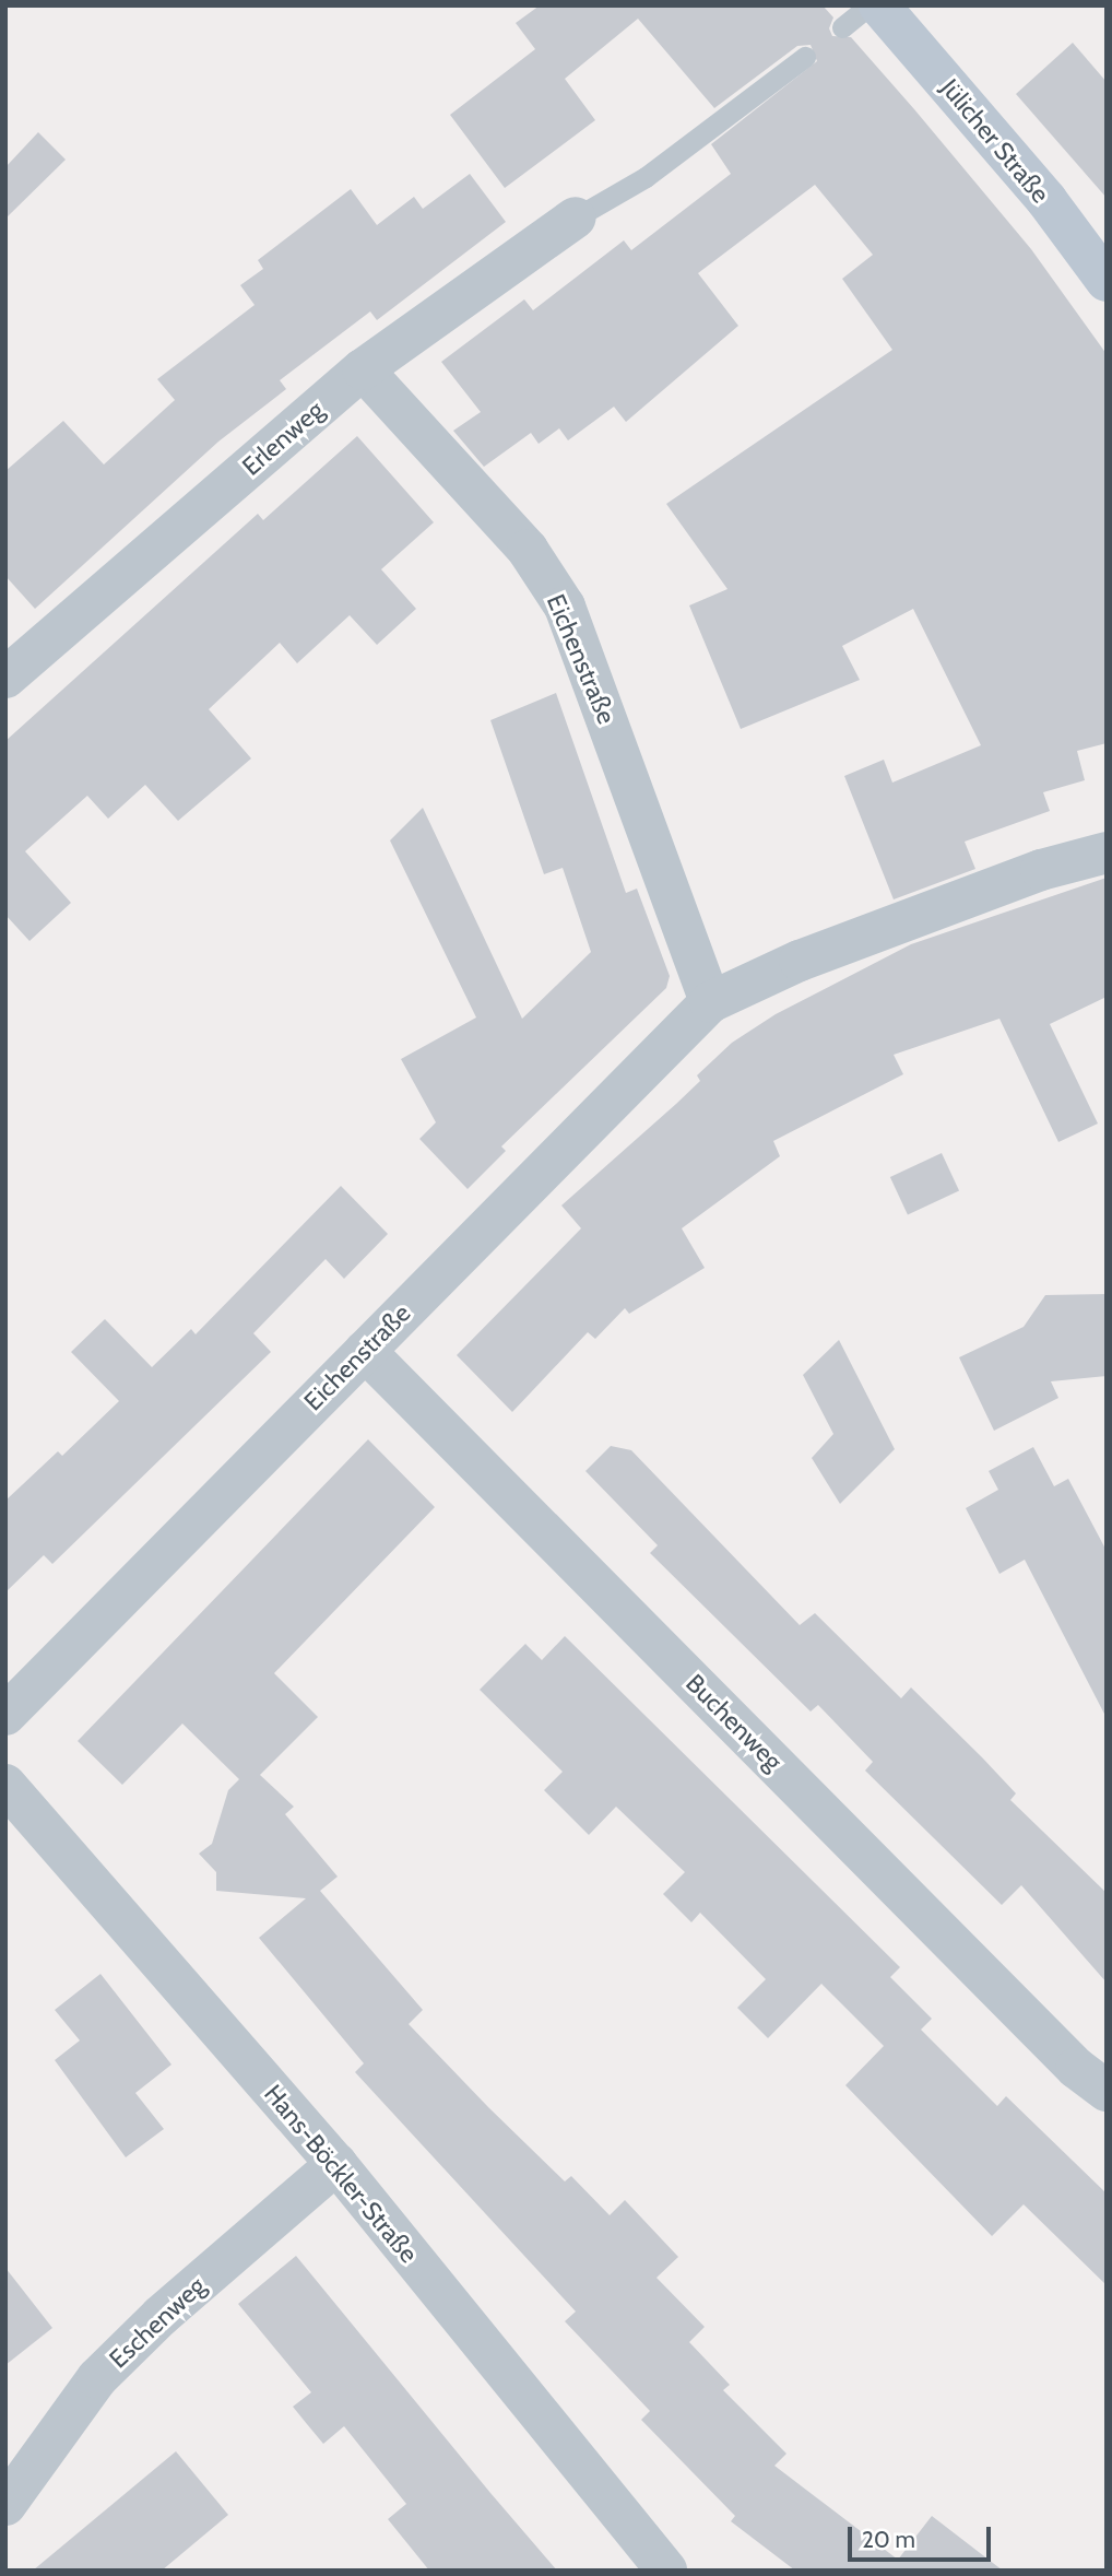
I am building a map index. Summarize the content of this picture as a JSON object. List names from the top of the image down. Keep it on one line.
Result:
{"streets":{"street":["Jülicher Straße","Erlenweg","Eichenstraße","Buchenweg","Hans-Böckler-Straße","Eschenweg"]},"crossings":[["Erlenweg","Eichenstraße"],["Eichenstraße","Buchenweg"],["Hans-Böckler-Straße","Eschenweg"]],"scale_bar":"20 m"}
